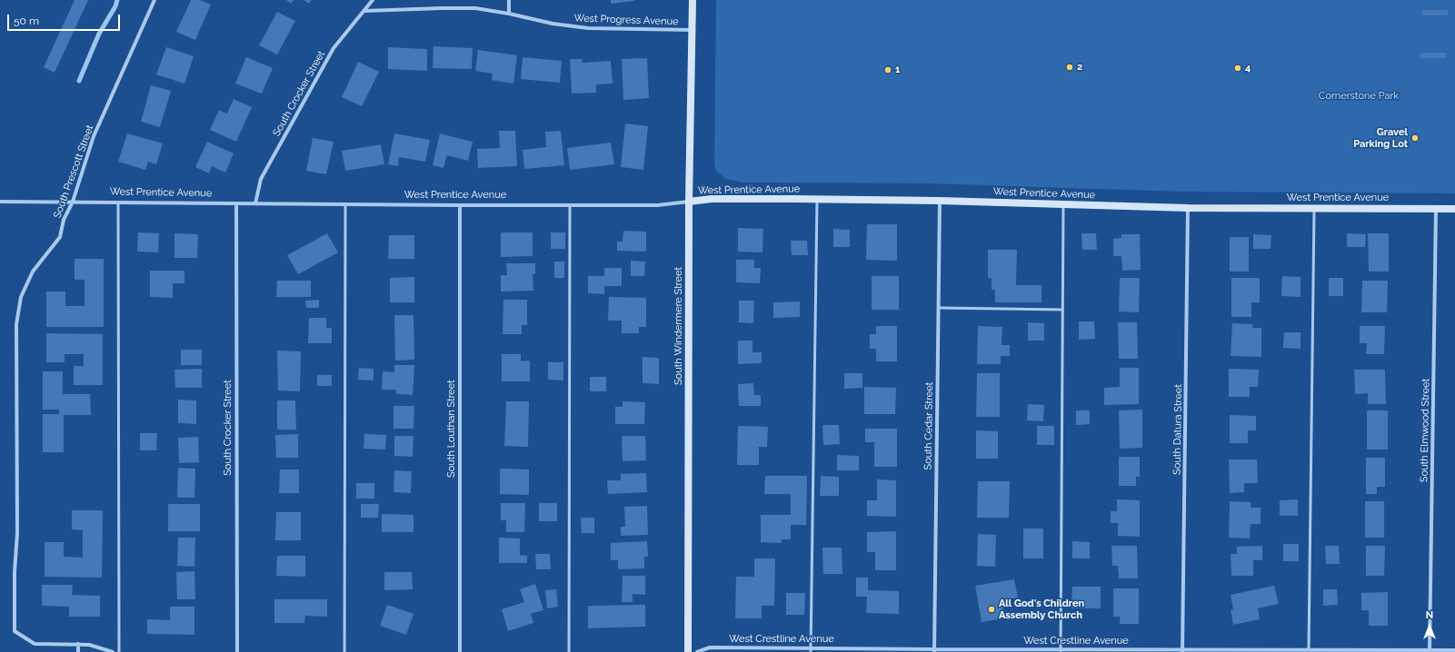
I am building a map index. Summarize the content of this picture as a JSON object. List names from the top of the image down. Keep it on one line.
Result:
{"streets":{"street":["West Progress Avenue","South Crocker Street","South Prescott Street","West Prentice Avenue","South Windermere Street","South Cedar Street","South Louthan Street","South Datura Street","South Elmwood Street","West Crestline Avenue"]},"crossings":[["West Progress Avenue","South Crocker Street"],["West Progress Avenue","South Windermere Street"],["South Crocker Street","West Prentice Avenue"],["South Prescott Street","West Prentice Avenue"],["West Prentice Avenue","South Windermere Street"],["West Prentice Avenue","South Cedar Street"],["West Prentice Avenue","South Louthan Street"],["West Prentice Avenue","South Datura Street"],["West Prentice Avenue","South Elmwood Street"],["South Cedar Street","West Crestline Avenue"],["South Datura Street","West Crestline Avenue"],["South Elmwood Street","West Crestline Avenue"]],"parks":["Cornerstone Park"],"places":["2","4","1","Gravel Parking Lot","All God's Children Assembly Church"],"scale_bar":"50 m","north":"top"}
